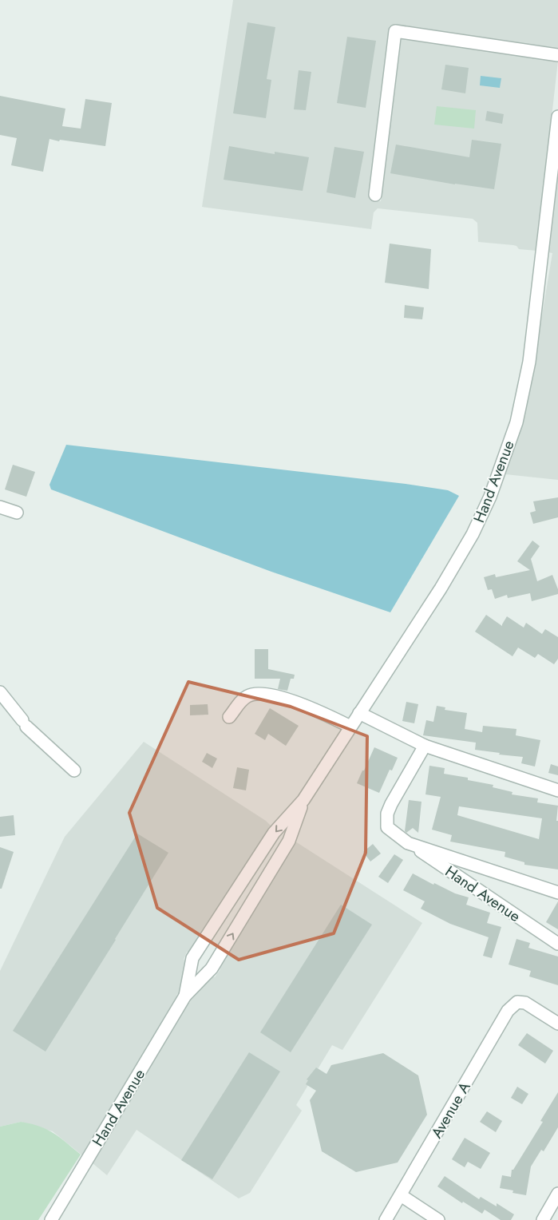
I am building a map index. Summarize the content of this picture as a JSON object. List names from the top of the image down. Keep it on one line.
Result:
{"streets":{"street":["Hand Avenue","Avenue A"]}}
